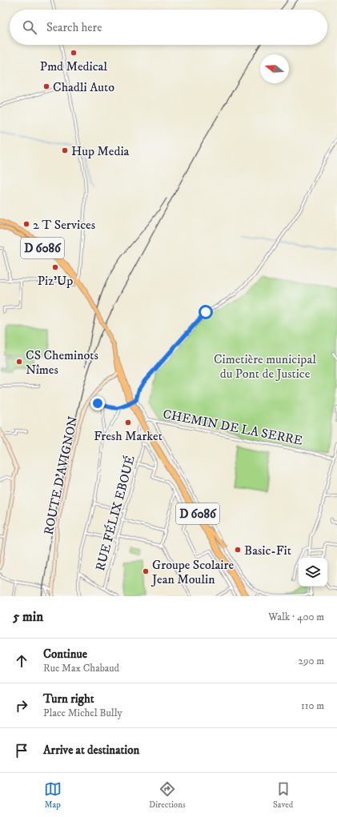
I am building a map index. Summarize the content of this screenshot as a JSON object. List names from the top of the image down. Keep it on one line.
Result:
{"streets":{"main road":["D 6086","ROUTE D'AVIGNON"],"street":["CHEMIN DE LA SERRE","RUE FÉLIX EBOUÉ"]},"crossings":[["D 6086","ROUTE D'AVIGNON"]],"parks":["Cimetière municipal du Pont de Justice"],"places":["Pmd Medical","Chadli Auto","Hup Media","2 T Services","Piz'Up","CS Cheminots Nîmes","Fresh Market","Basic-Fit","Groupe Scolaire Jean Moulin"],"north":"left","page":{"search":"Search here","heading":["5 min","Walk · 400 m"],"list":[["Continue","Rue Max Chabaud","290 m"],["Turn right","Place Michel Bully","110 m"],"Arrive at destination"],"nav":["Map","Directions","Saved"]}}
